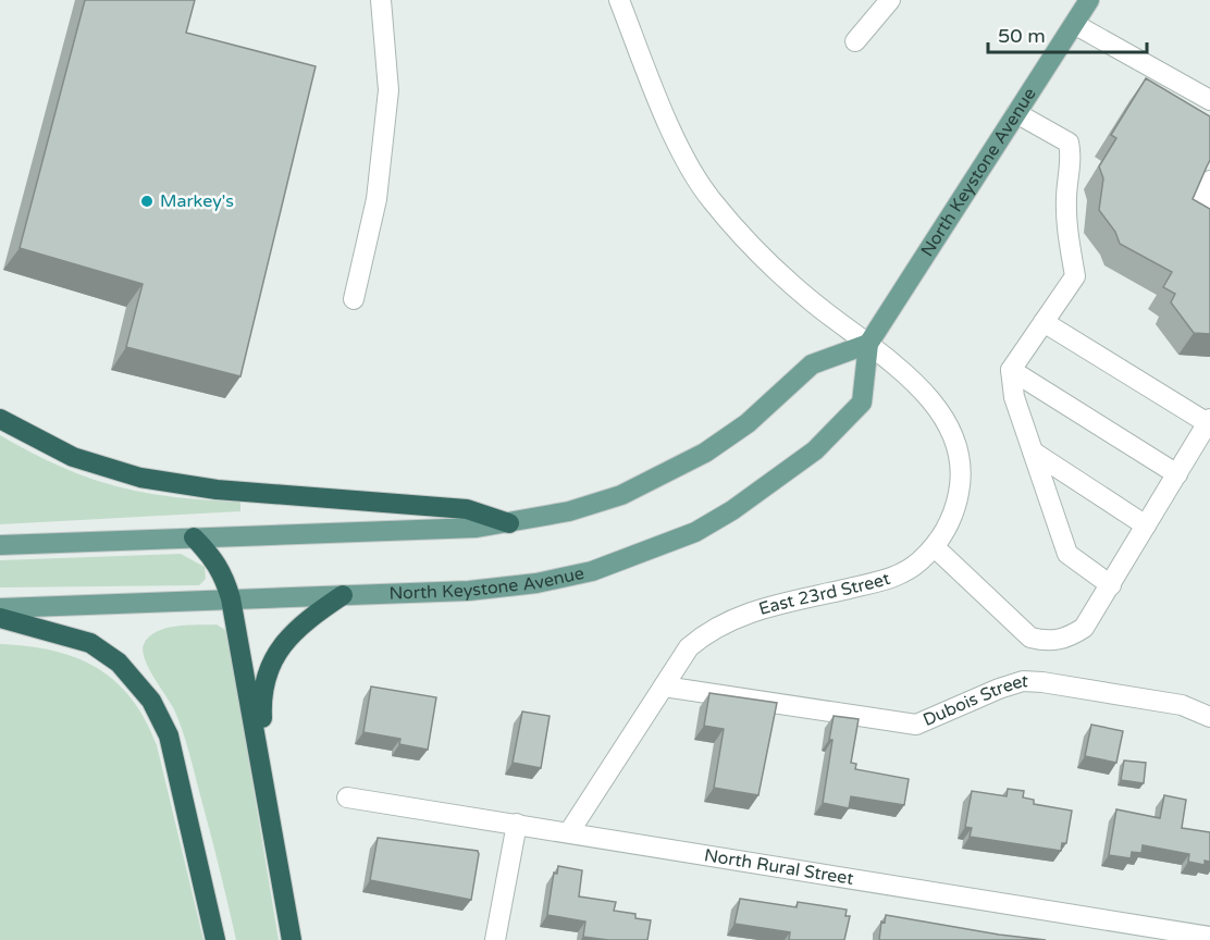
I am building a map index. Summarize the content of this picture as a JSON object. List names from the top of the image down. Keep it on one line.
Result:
{"streets":{"main road":["North Keystone Avenue"],"street":["East 23rd Street","Dubois Street","North Rural Street"]},"crossings":[["North Keystone Avenue","East 23rd Street"],["East 23rd Street","Dubois Street"],["East 23rd Street","North Rural Street"]],"places":["Markey's"],"scale_bar":"50 m"}
